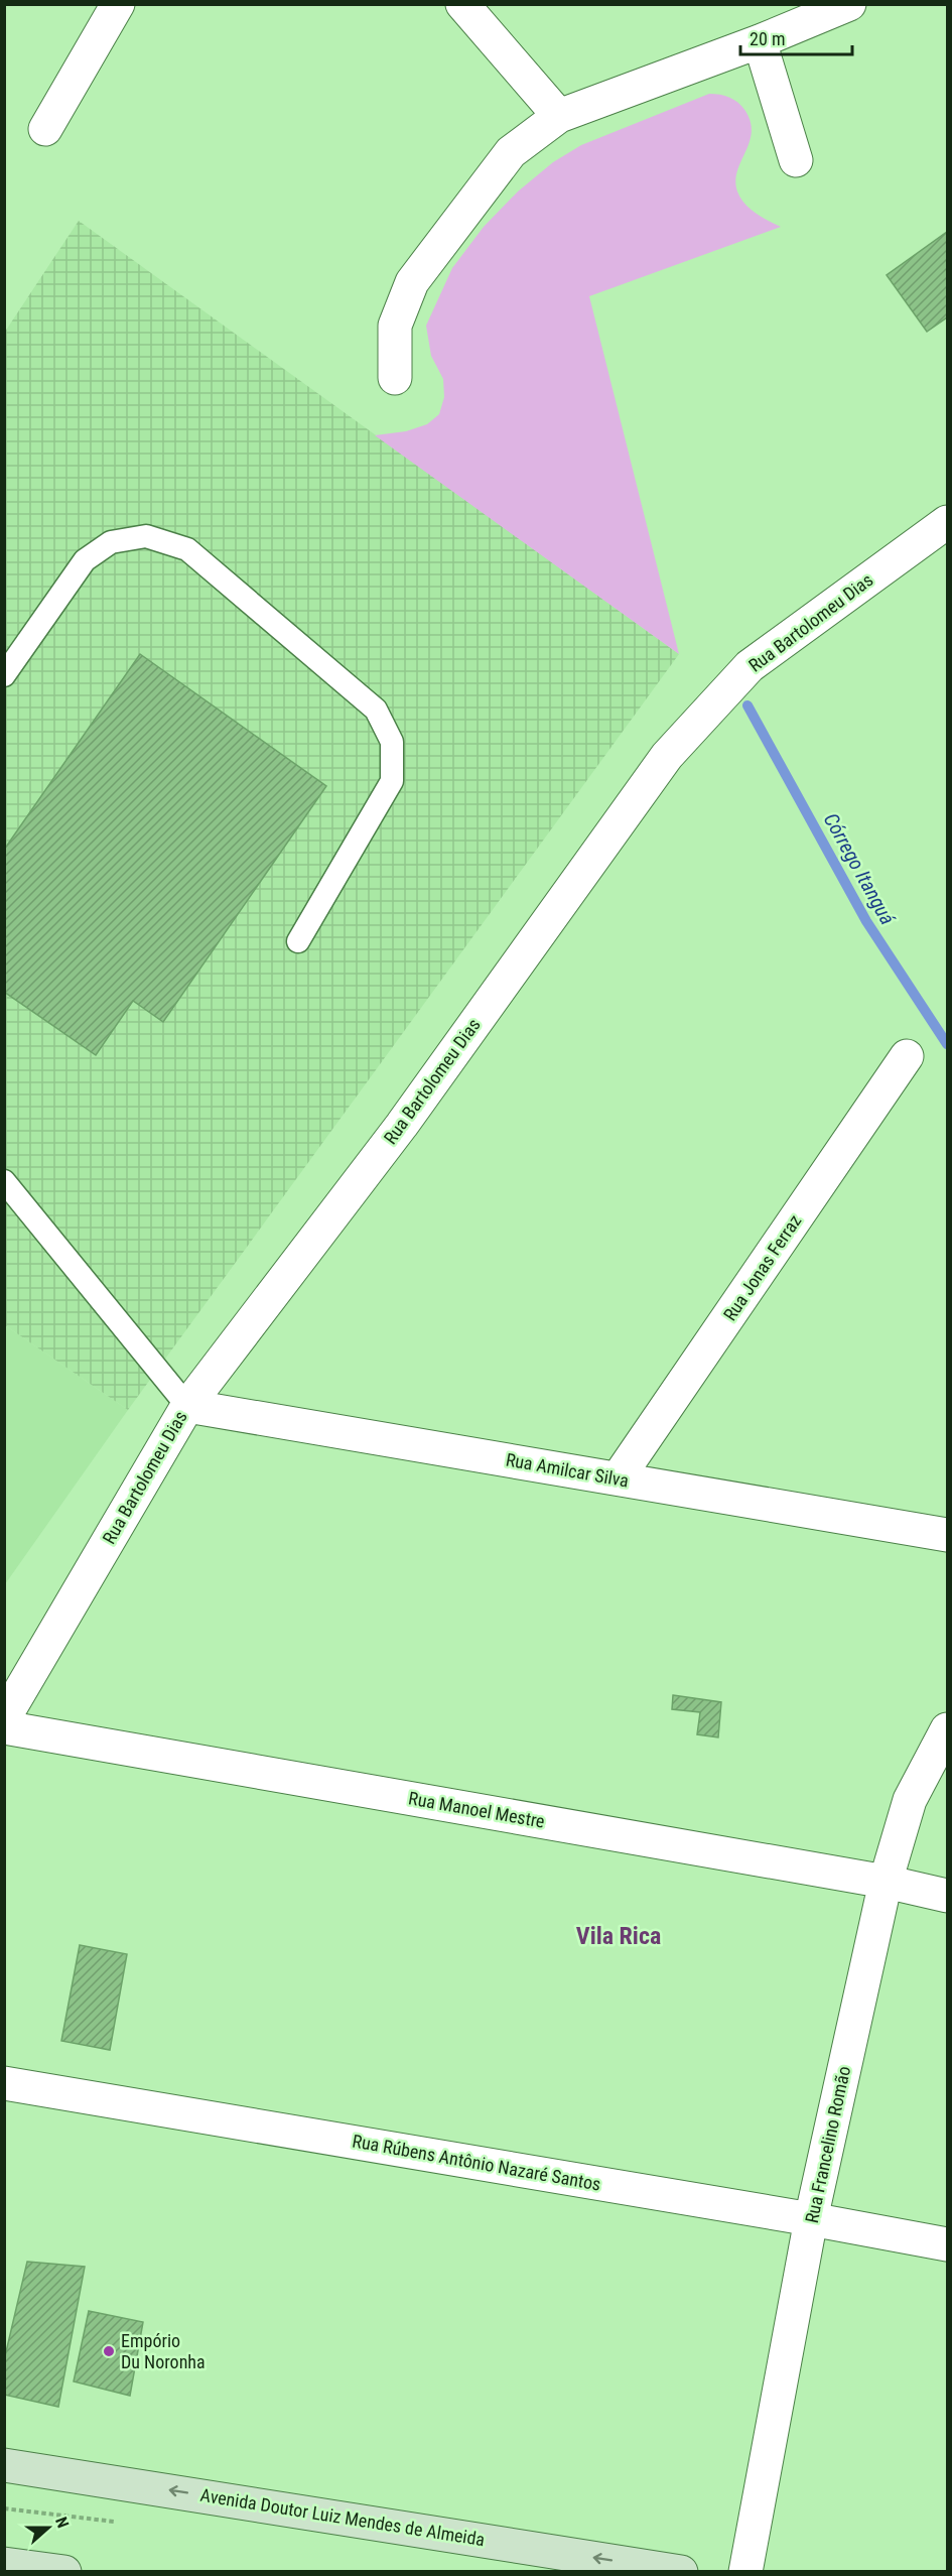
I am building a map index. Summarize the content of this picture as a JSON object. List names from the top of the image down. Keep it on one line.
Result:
{"streets":{"main road":["Avenida Doutor Luiz Mendes de Almeida"],"street":["Rua Bartolomeu Dias","Rua Jonas Ferraz","Rua Amilcar Silva","Rua Manoel Mestre","Rua Francelino Romão","Rua Rúbens Antônio Nazaré Santos"]},"crossings":[["Rua Bartolomeu Dias","Rua Amilcar Silva"],["Rua Jonas Ferraz","Rua Amilcar Silva"],["Rua Manoel Mestre","Rua Francelino Romão"],["Rua Francelino Romão","Rua Rúbens Antônio Nazaré Santos"]],"one_way":["Avenida Doutor Luiz Mendes de Almeida"],"districts":["Vila Rica"],"water":["Córrego Itanguá"],"places":["Empório Du Noronha"],"scale_bar":"20 m","north":"right"}
